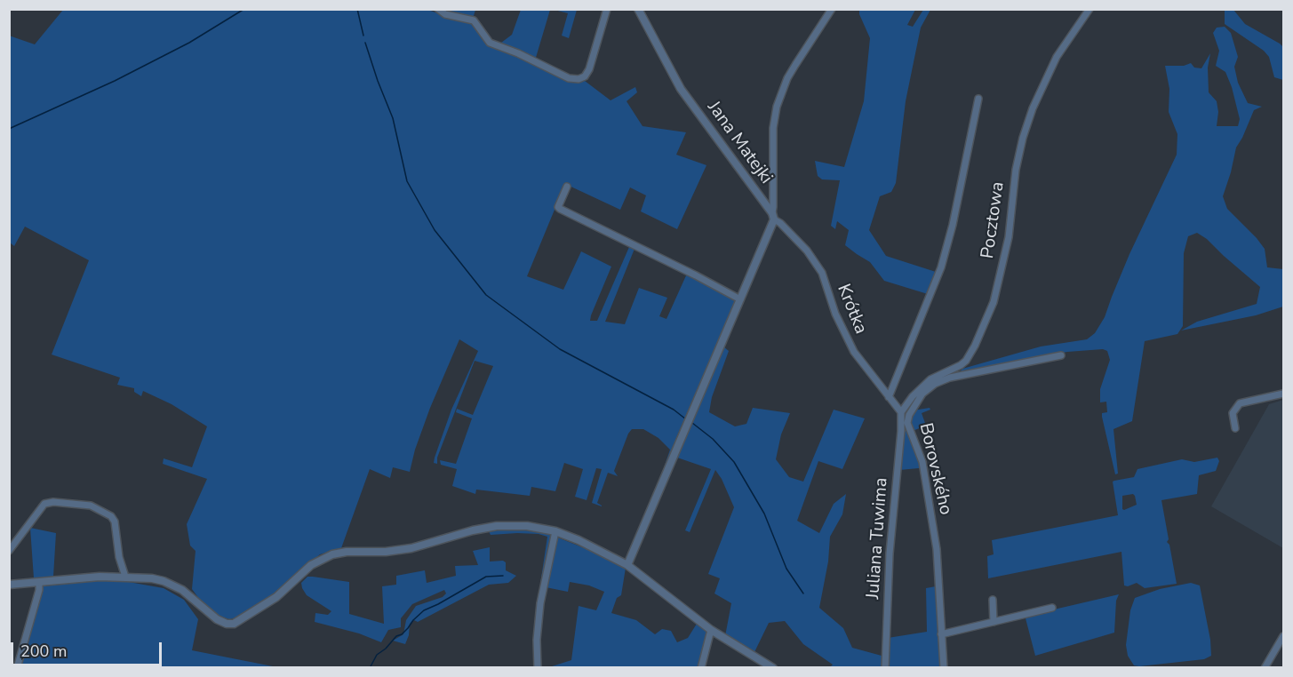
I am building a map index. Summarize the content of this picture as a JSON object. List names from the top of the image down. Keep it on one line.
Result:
{"streets":{"street":["Jana Matejki","Pocztowa","Krótka","Borovského","Juliana Tuwima"]},"crossings":[["Jana Matejki","Krótka"],["Pocztowa","Krótka"],["Pocztowa","Juliana Tuwima"],["Krótka","Juliana Tuwima"]],"scale_bar":"200 m"}
